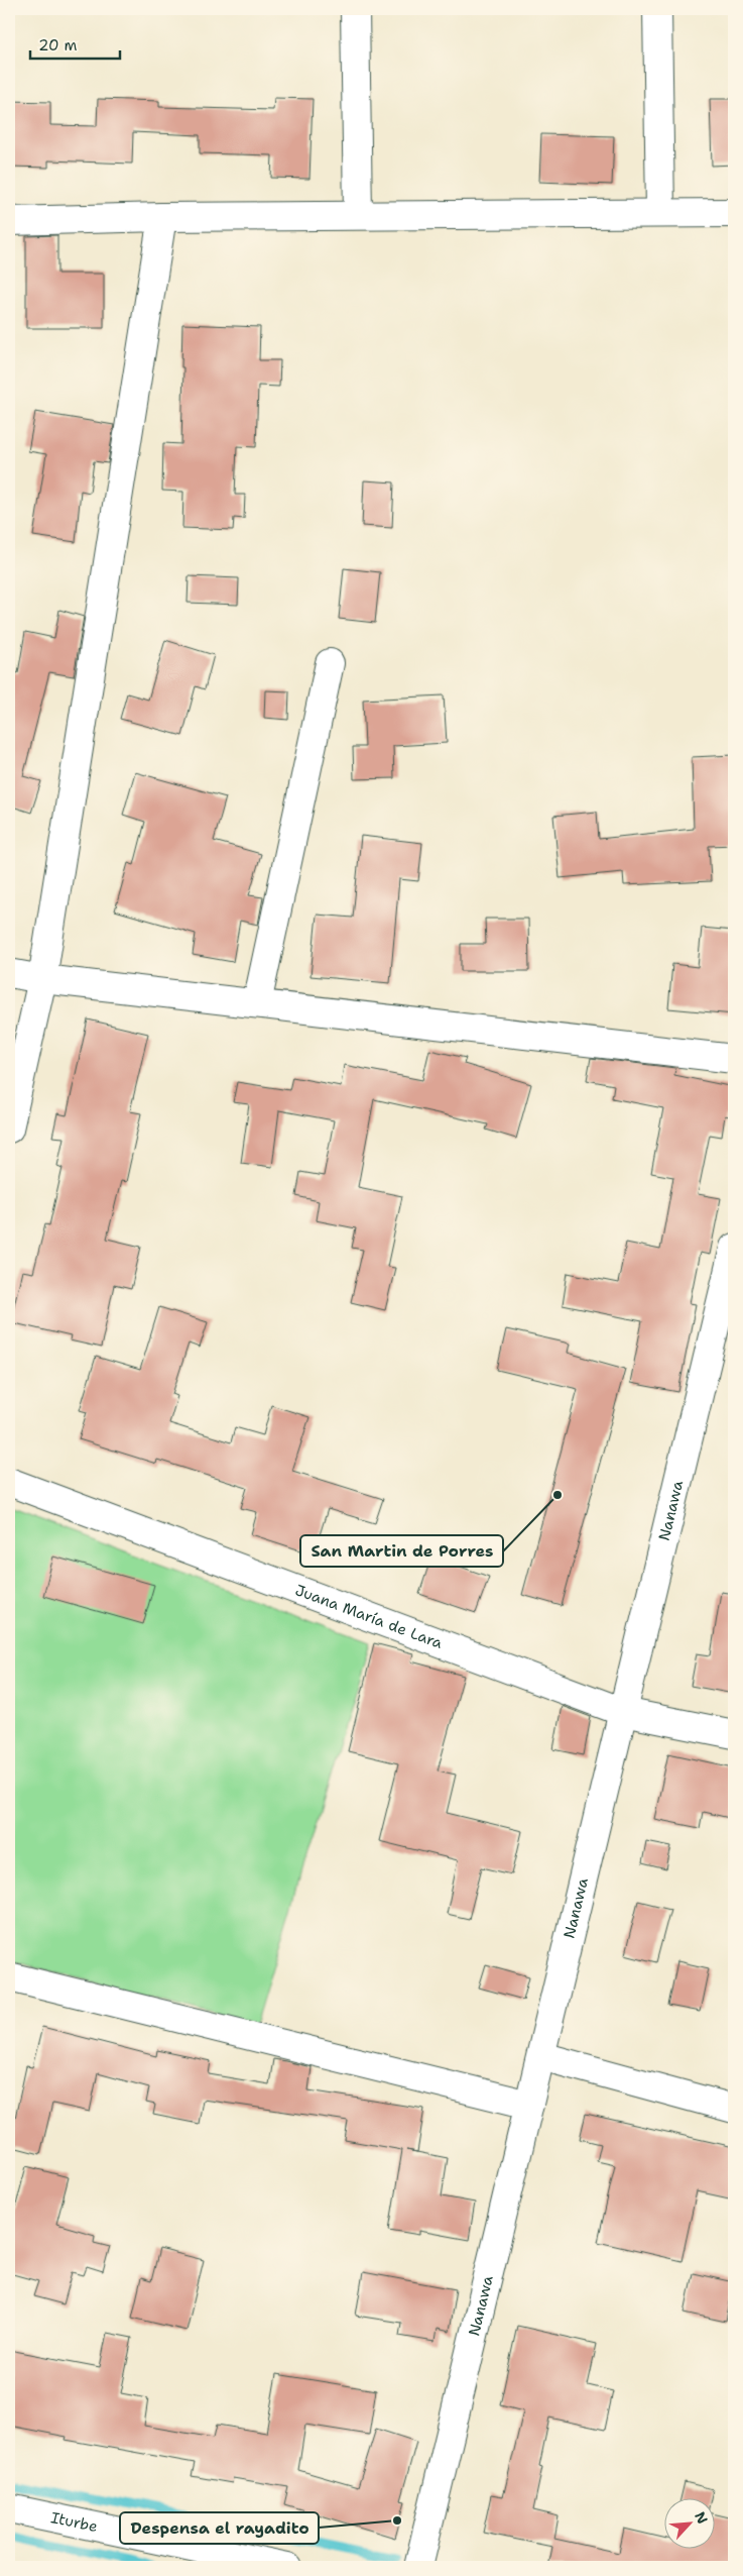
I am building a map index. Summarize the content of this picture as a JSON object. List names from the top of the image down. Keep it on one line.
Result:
{"streets":{"street":["Nanawa","Juana María de Lara","Iturbe"]},"crossings":[["Nanawa","Juana María de Lara"]],"places":["San Martin de Porres","Despensa el rayadito"],"scale_bar":"20 m","north":"top right"}
